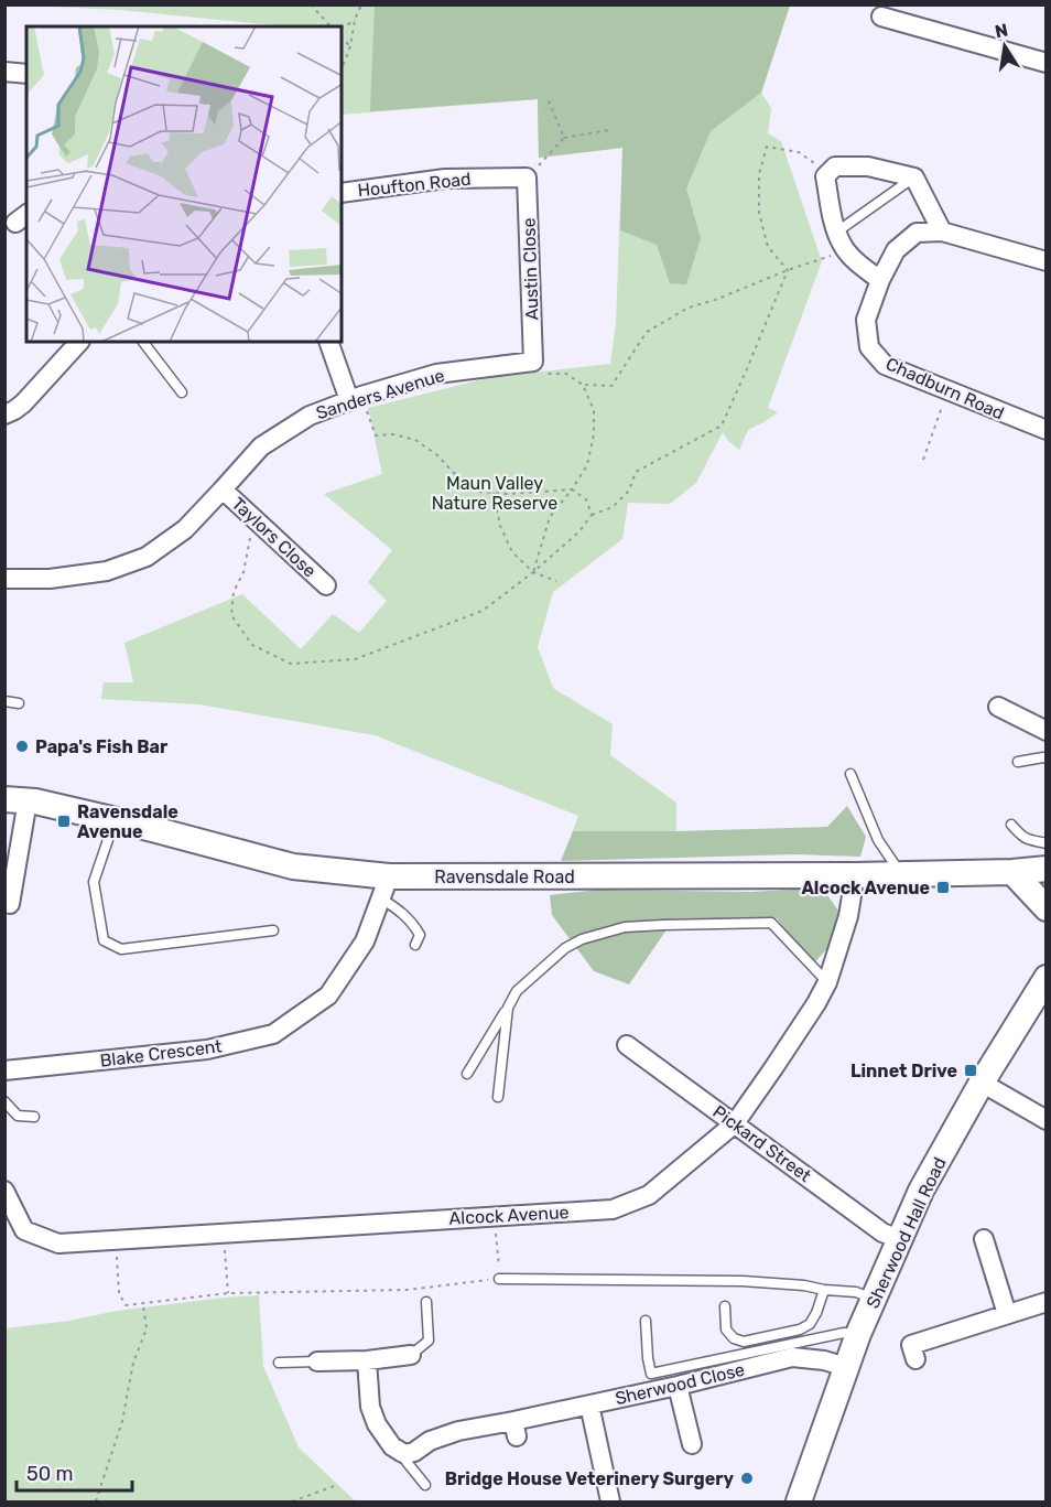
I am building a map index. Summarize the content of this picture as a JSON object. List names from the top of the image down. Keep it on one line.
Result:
{"streets":{"main road":["Ravensdale Road","Sherwood Hall Road"],"street":["Houfton Road","Austin Close","Chadburn Road","Sanders Avenue","Taylors Close","Blake Crescent","Pickard Street","Alcock Avenue","Sherwood Close"]},"crossings":[["Houfton Road","Austin Close"],["Austin Close","Sanders Avenue"],["Sanders Avenue","Taylors Close"],["Ravensdale Road","Blake Crescent"],["Ravensdale Road","Alcock Avenue"],["Pickard Street","Alcock Avenue"],["Pickard Street","Sherwood Hall Road"],["Sherwood Hall Road","Sherwood Close"]],"parks":["Maun Valley Nature Reserve"],"places":{"other":["Papa's Fish Bar","Bridge House Veterinery Surgery"],"transit":["Ravensdale Avenue","Alcock Avenue","Linnet Drive"]},"scale_bar":"50 m","north":"top"}
